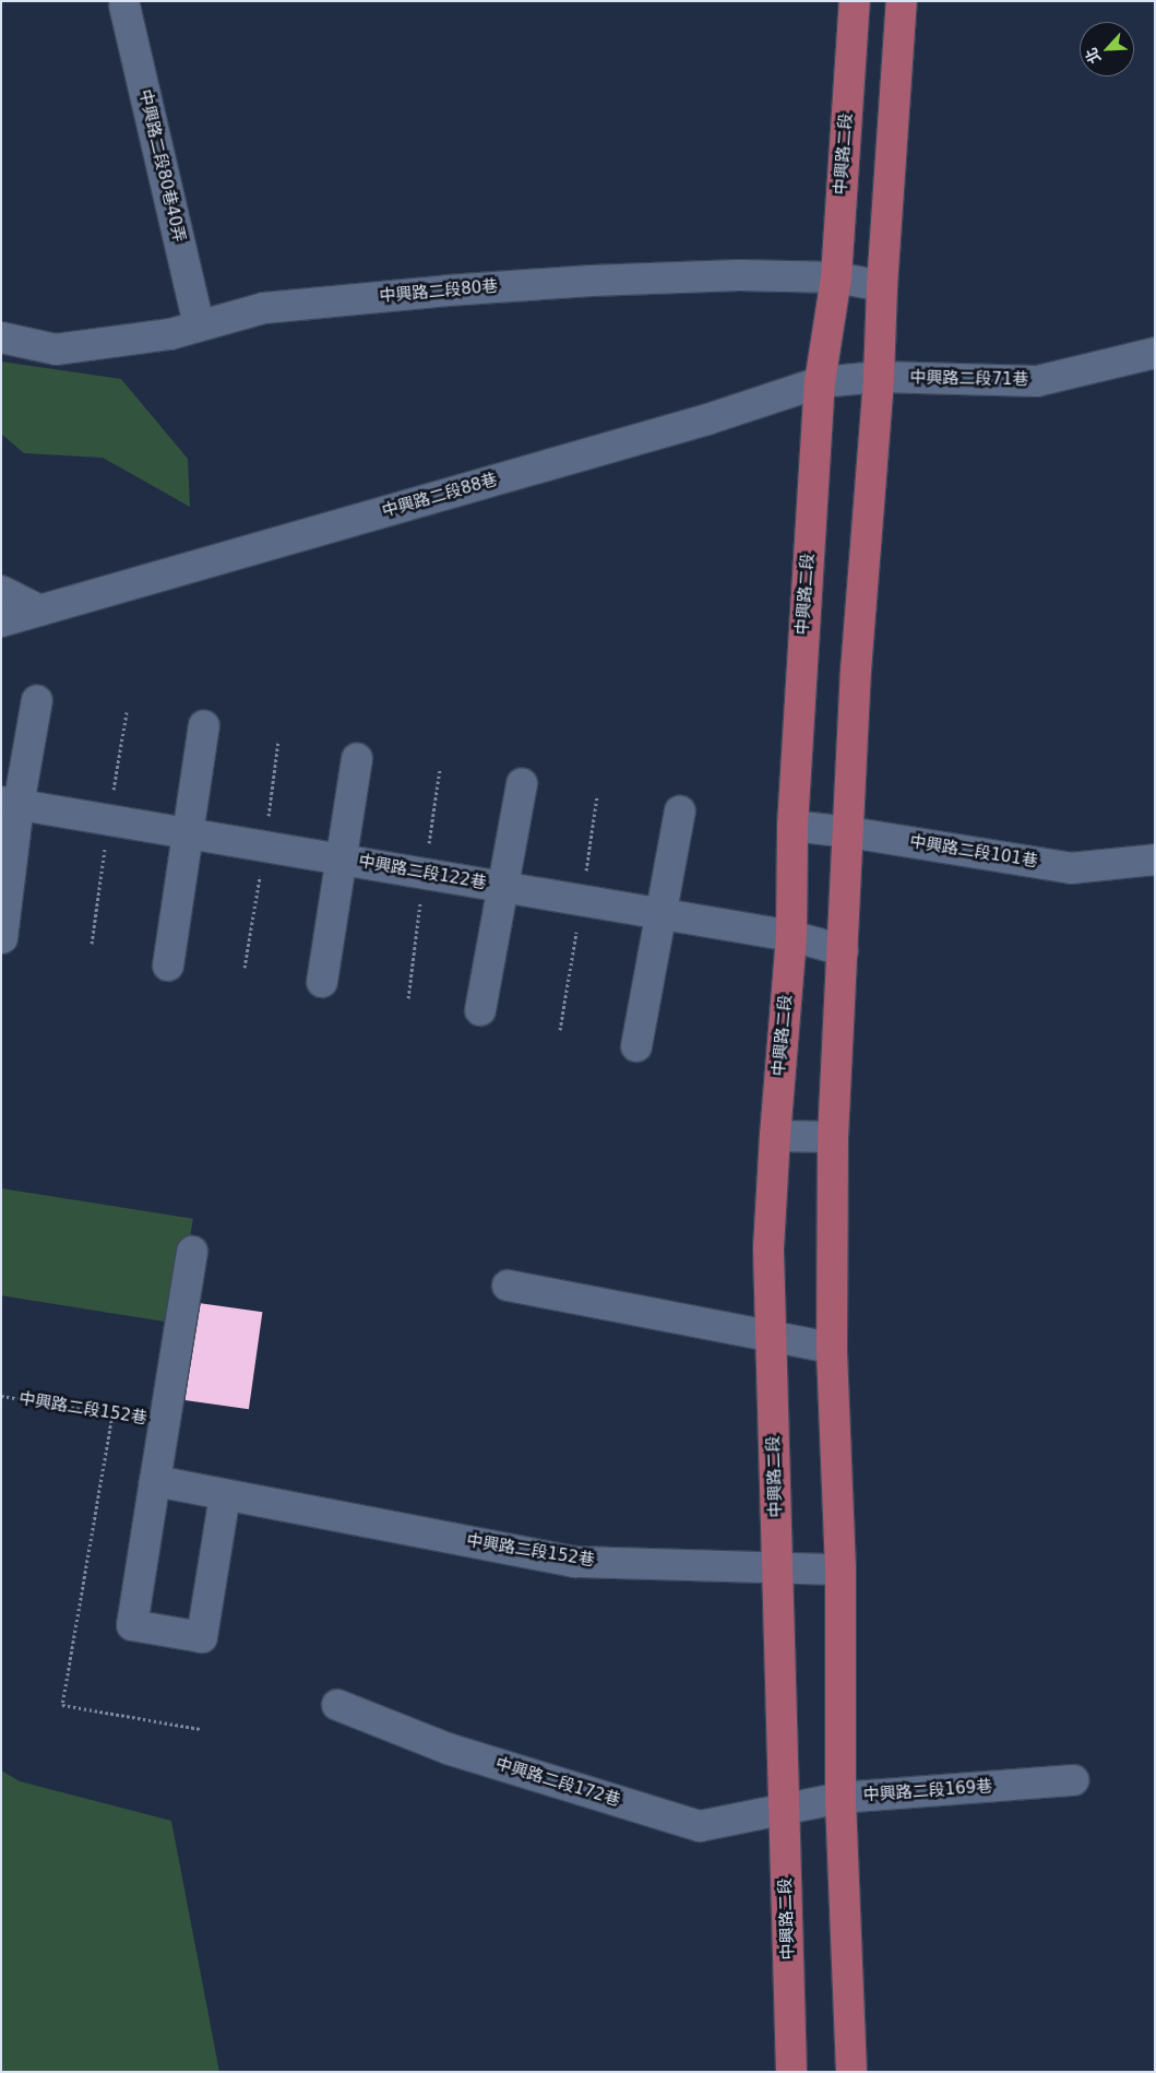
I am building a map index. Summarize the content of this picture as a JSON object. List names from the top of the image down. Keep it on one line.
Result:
{"streets":{"main road":["中興路二段"],"lane":["中興路二段80巷40弄","中興路二段80巷","中興路二段71巷","中興路二段88巷","中興路二段101巷","中興路二段122巷","中興路二段152巷","中興路二段172巷","中興路二段169巷"]},"crossings":[["中興路二段","中興路二段80巷"],["中興路二段","中興路二段88巷"],["中興路二段","中興路二段101巷"],["中興路二段","中興路二段122巷"],["中興路二段","中興路二段152巷"],["中興路二段","中興路二段172巷"],["中興路二段","中興路二段169巷"],["中興路二段80巷40弄","中興路二段80巷"],["中興路二段71巷","中興路二段88巷"],["中興路二段172巷","中興路二段169巷"]],"north":"bottom left"}
